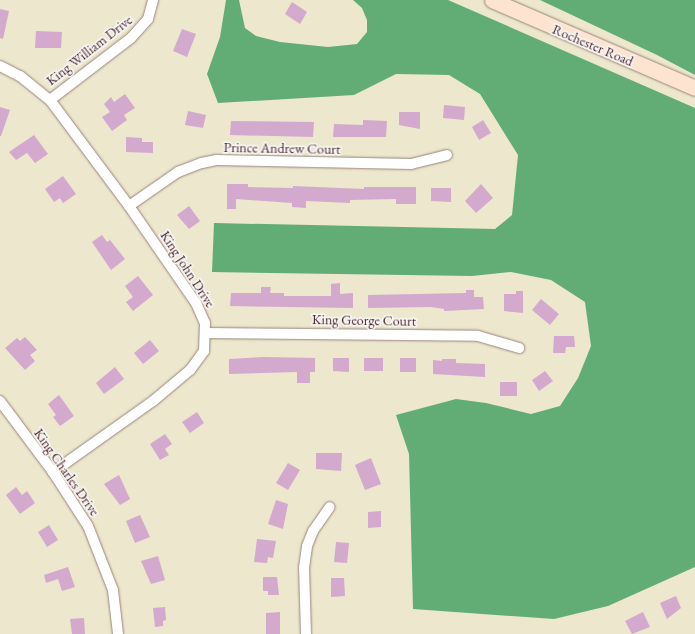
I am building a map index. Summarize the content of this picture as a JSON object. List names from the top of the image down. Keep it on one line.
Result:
{"streets":{"street":["Rochester Road","King William Drive","Prince Andrew Court","King John Drive","King George Court","King Charles Drive"]},"crossings":[["King William Drive","King John Drive"],["Prince Andrew Court","King John Drive"],["King John Drive","King George Court"],["King John Drive","King Charles Drive"]]}
